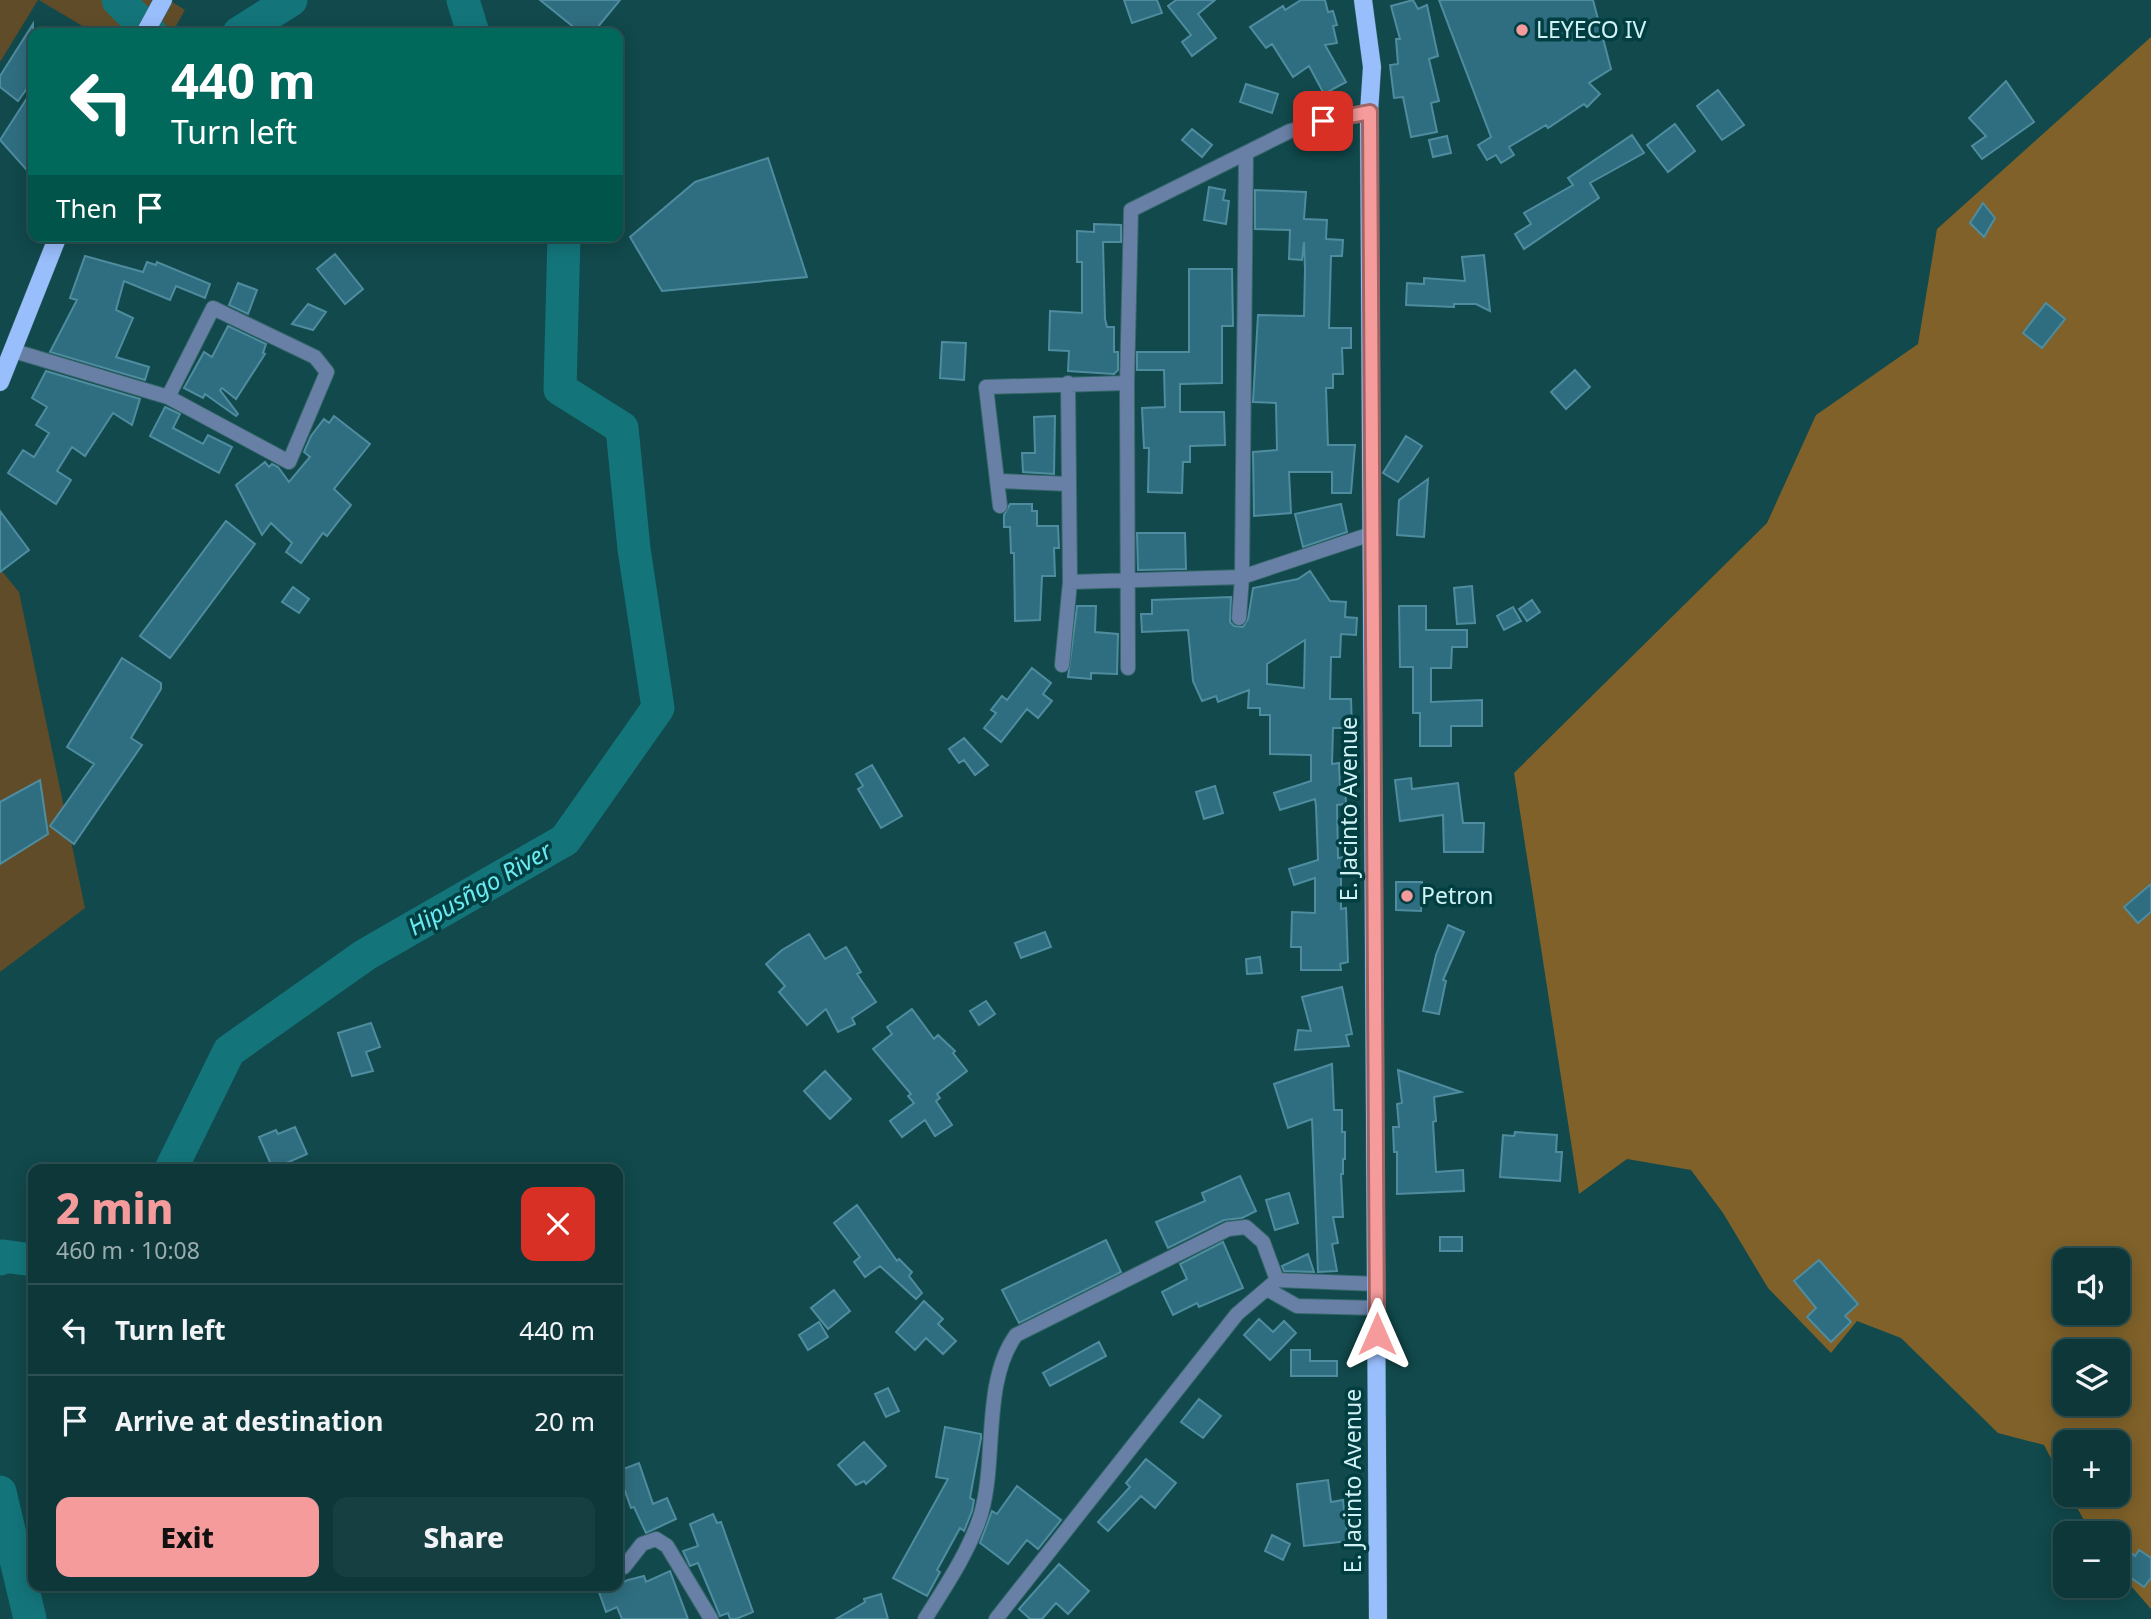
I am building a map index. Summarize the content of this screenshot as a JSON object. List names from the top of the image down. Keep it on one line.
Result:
{"streets":{"main road":["E. Jacinto Avenue"]},"water":["Hipusñgo River"],"places":["LEYECO IV","Petron"],"page":{"turn":["440 m","Turn left"],"then":"Then","heading":["2 min","460 m · 10:08"],"map_buttons":["+","−"],"list":[{"name":"Turn left","value":"440 m"},{"name":"Arrive at destination","value":"20 m"}],"buttons":["Exit","Share"]}}
